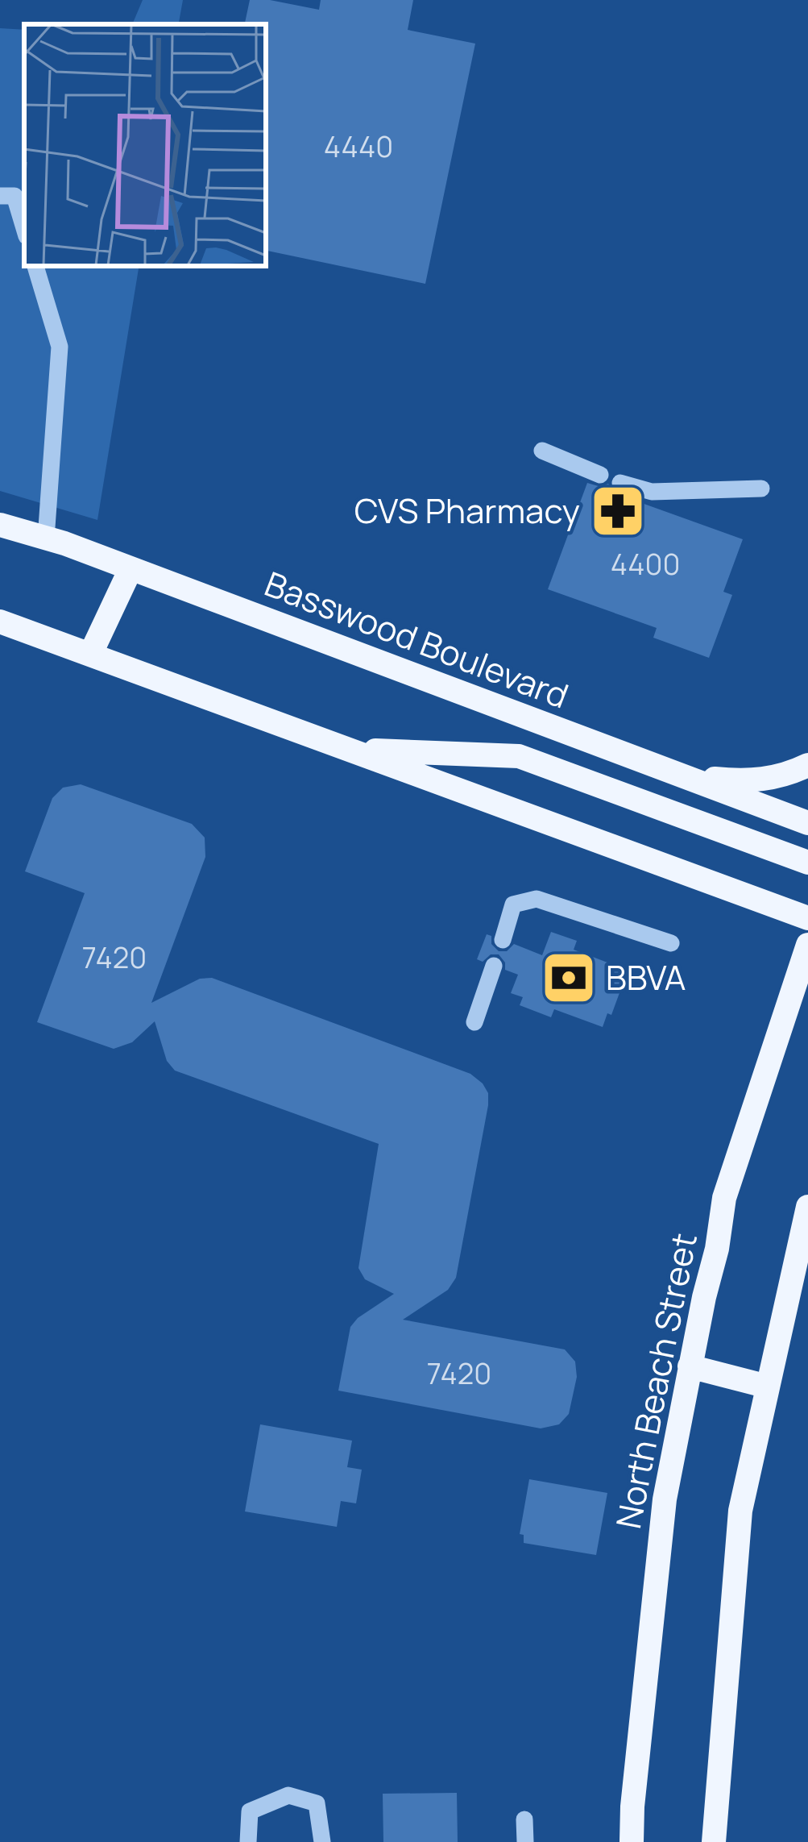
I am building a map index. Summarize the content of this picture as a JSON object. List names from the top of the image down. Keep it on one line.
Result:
{"streets":{"main road":["Basswood Boulevard","North Beach Street"]},"places":{"pharmacy":["CVS Pharmacy"],"bank":["BBVA"]},"house_numbers":["4440","4400","7420","7420"]}
